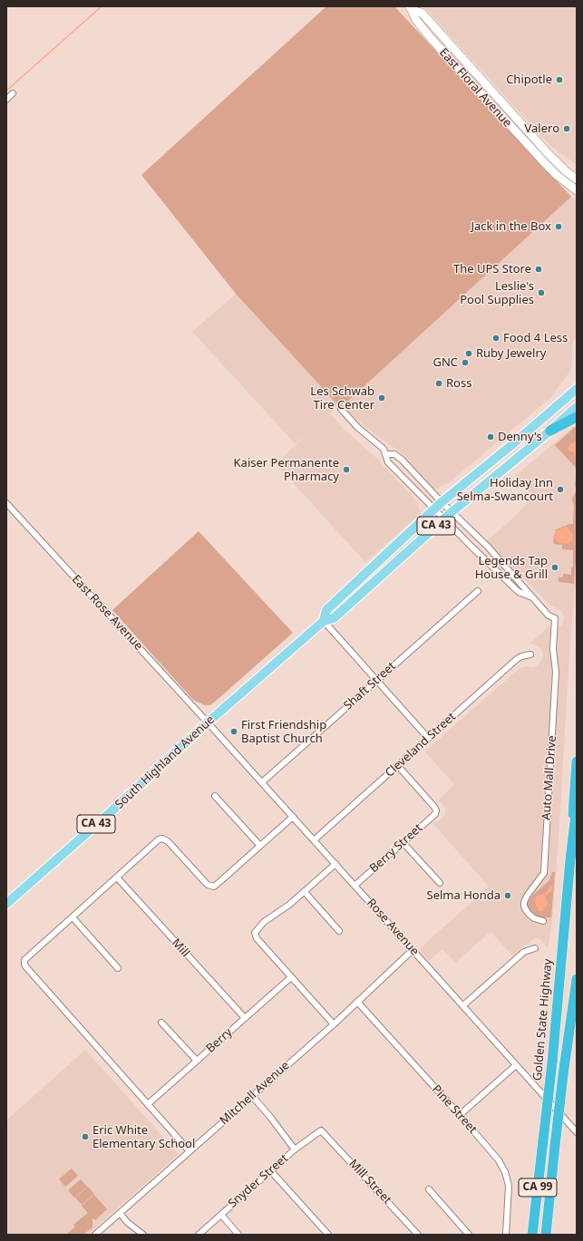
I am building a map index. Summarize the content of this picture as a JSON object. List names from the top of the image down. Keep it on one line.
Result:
{"streets":{"highway":["Golden State Highway","CA 99"],"main road":["CA 43","South Highland Avenue"],"street":["East Floral Avenue","East Rose Avenue","Shaft Street","Cleveland Street","Auto Mall Drive","Berry Street","Rose Avenue","Mill","Berry","Mitchell Avenue","Pine Street","Snyder Street","Mill Street"]},"crossings":[["CA 43","South Highland Avenue"],["East Rose Avenue","South Highland Avenue"],["East Rose Avenue","Rose Avenue"],["Shaft Street","Rose Avenue"],["Cleveland Street","Berry Street"],["Cleveland Street","Rose Avenue"],["South Highland Avenue","Rose Avenue"],["Berry Street","Rose Avenue"],["Rose Avenue","Mitchell Avenue"],["Mill","Berry"],["Mitchell Avenue","Pine Street"],["Snyder Street","Mill Street"]],"places":["Chipotle","Valero","Jack in the Box","The UPS Store","Leslie's Pool Supplies","Food 4 Less","Ruby Jewelry","GNC","Ross","Les Schwab Tire Center","Denny's","Kaiser Permanente Pharmacy","Holiday Inn Selma-Swancourt","Legends Tap House & Grill","First Friendship Baptist Church","Selma Honda","Eric White Elementary School"]}
